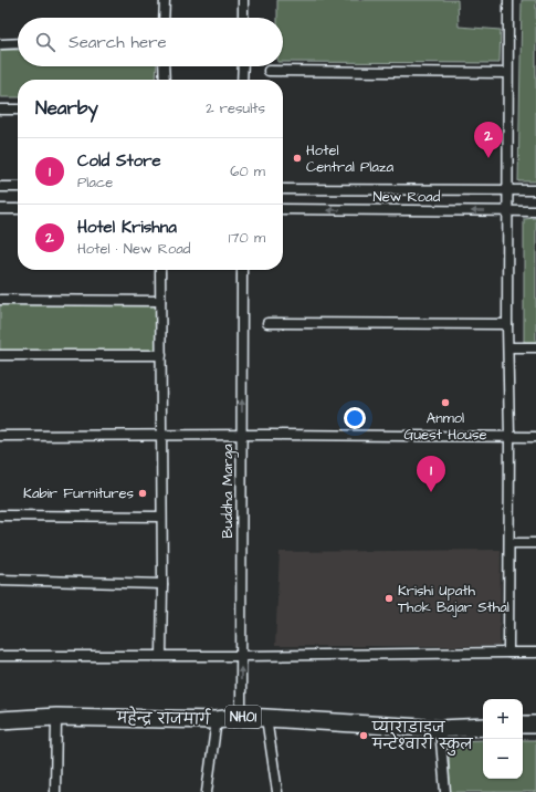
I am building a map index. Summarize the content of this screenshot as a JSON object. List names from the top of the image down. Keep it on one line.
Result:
{"streets":{"highway":["NH01","महेन्द्र राजमार्ग"],"street":["New Road","Buddha Marga"]},"crossings":[["Buddha Marga","महेन्द्र राजमार्ग"]],"one_way":["Buddha Marga"],"places":["Hotel Central Plaza","Anmol Guest House","Kabir Furnitures","Krishi Upath Thok Bajar Sthal","प्याराडाइज मन्टेश्वारी स्कुल"],"page":{"search":"Search here","heading":["Nearby","2 results"],"pins":["2","1"],"list":[{"mark":"1","name":"Cold Store","note":"Place","value":"60 m"},{"mark":"2","name":"Hotel Krishna","note":"Hotel · New Road","value":"170 m"}],"map_buttons":["+","−"]}}
